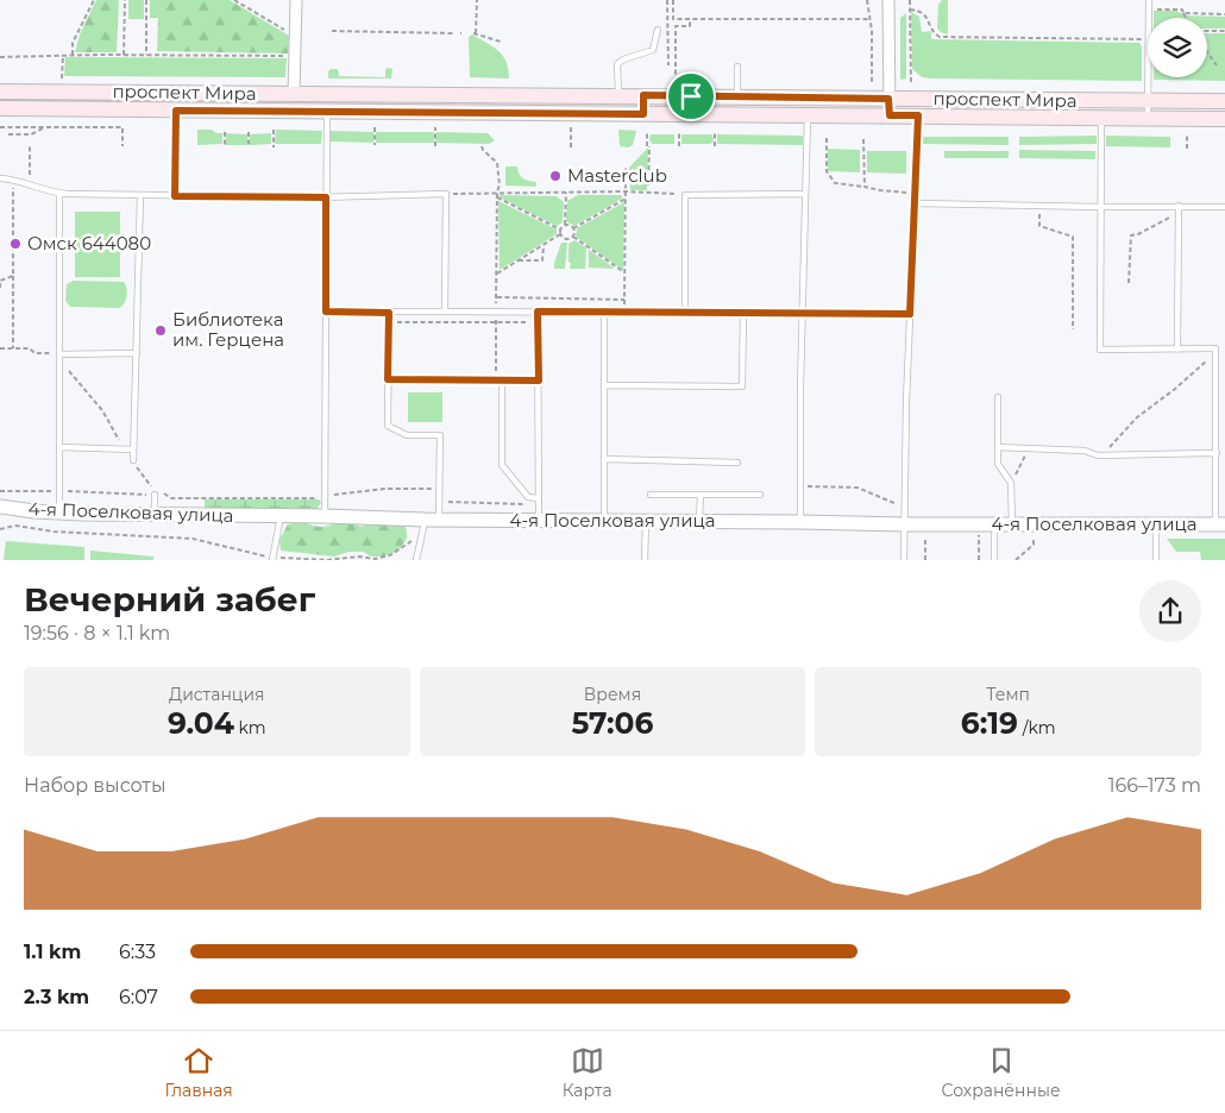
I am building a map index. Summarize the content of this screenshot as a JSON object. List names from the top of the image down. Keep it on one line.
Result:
{"streets":{"main road":["проспект Мира"],"street":["4-я Поселковая улица"]},"places":["Masterclub","Омск 644080","Библиотека им. Герцена"],"page":{"heading":["Вечерний забег","19:56 · 8 × 1.1 km"],"stats":[["Дистанция","9.04 km"],["Время","57:06"],["Темп","6:19 /km"]],"chart":["Набор высоты","166–173 m"],"list":[{"name":"1.1 km","note":"6:33"},{"name":"2.3 km","note":"6:07"}],"tabs":["Главная","Карта","Сохранённые"]}}
